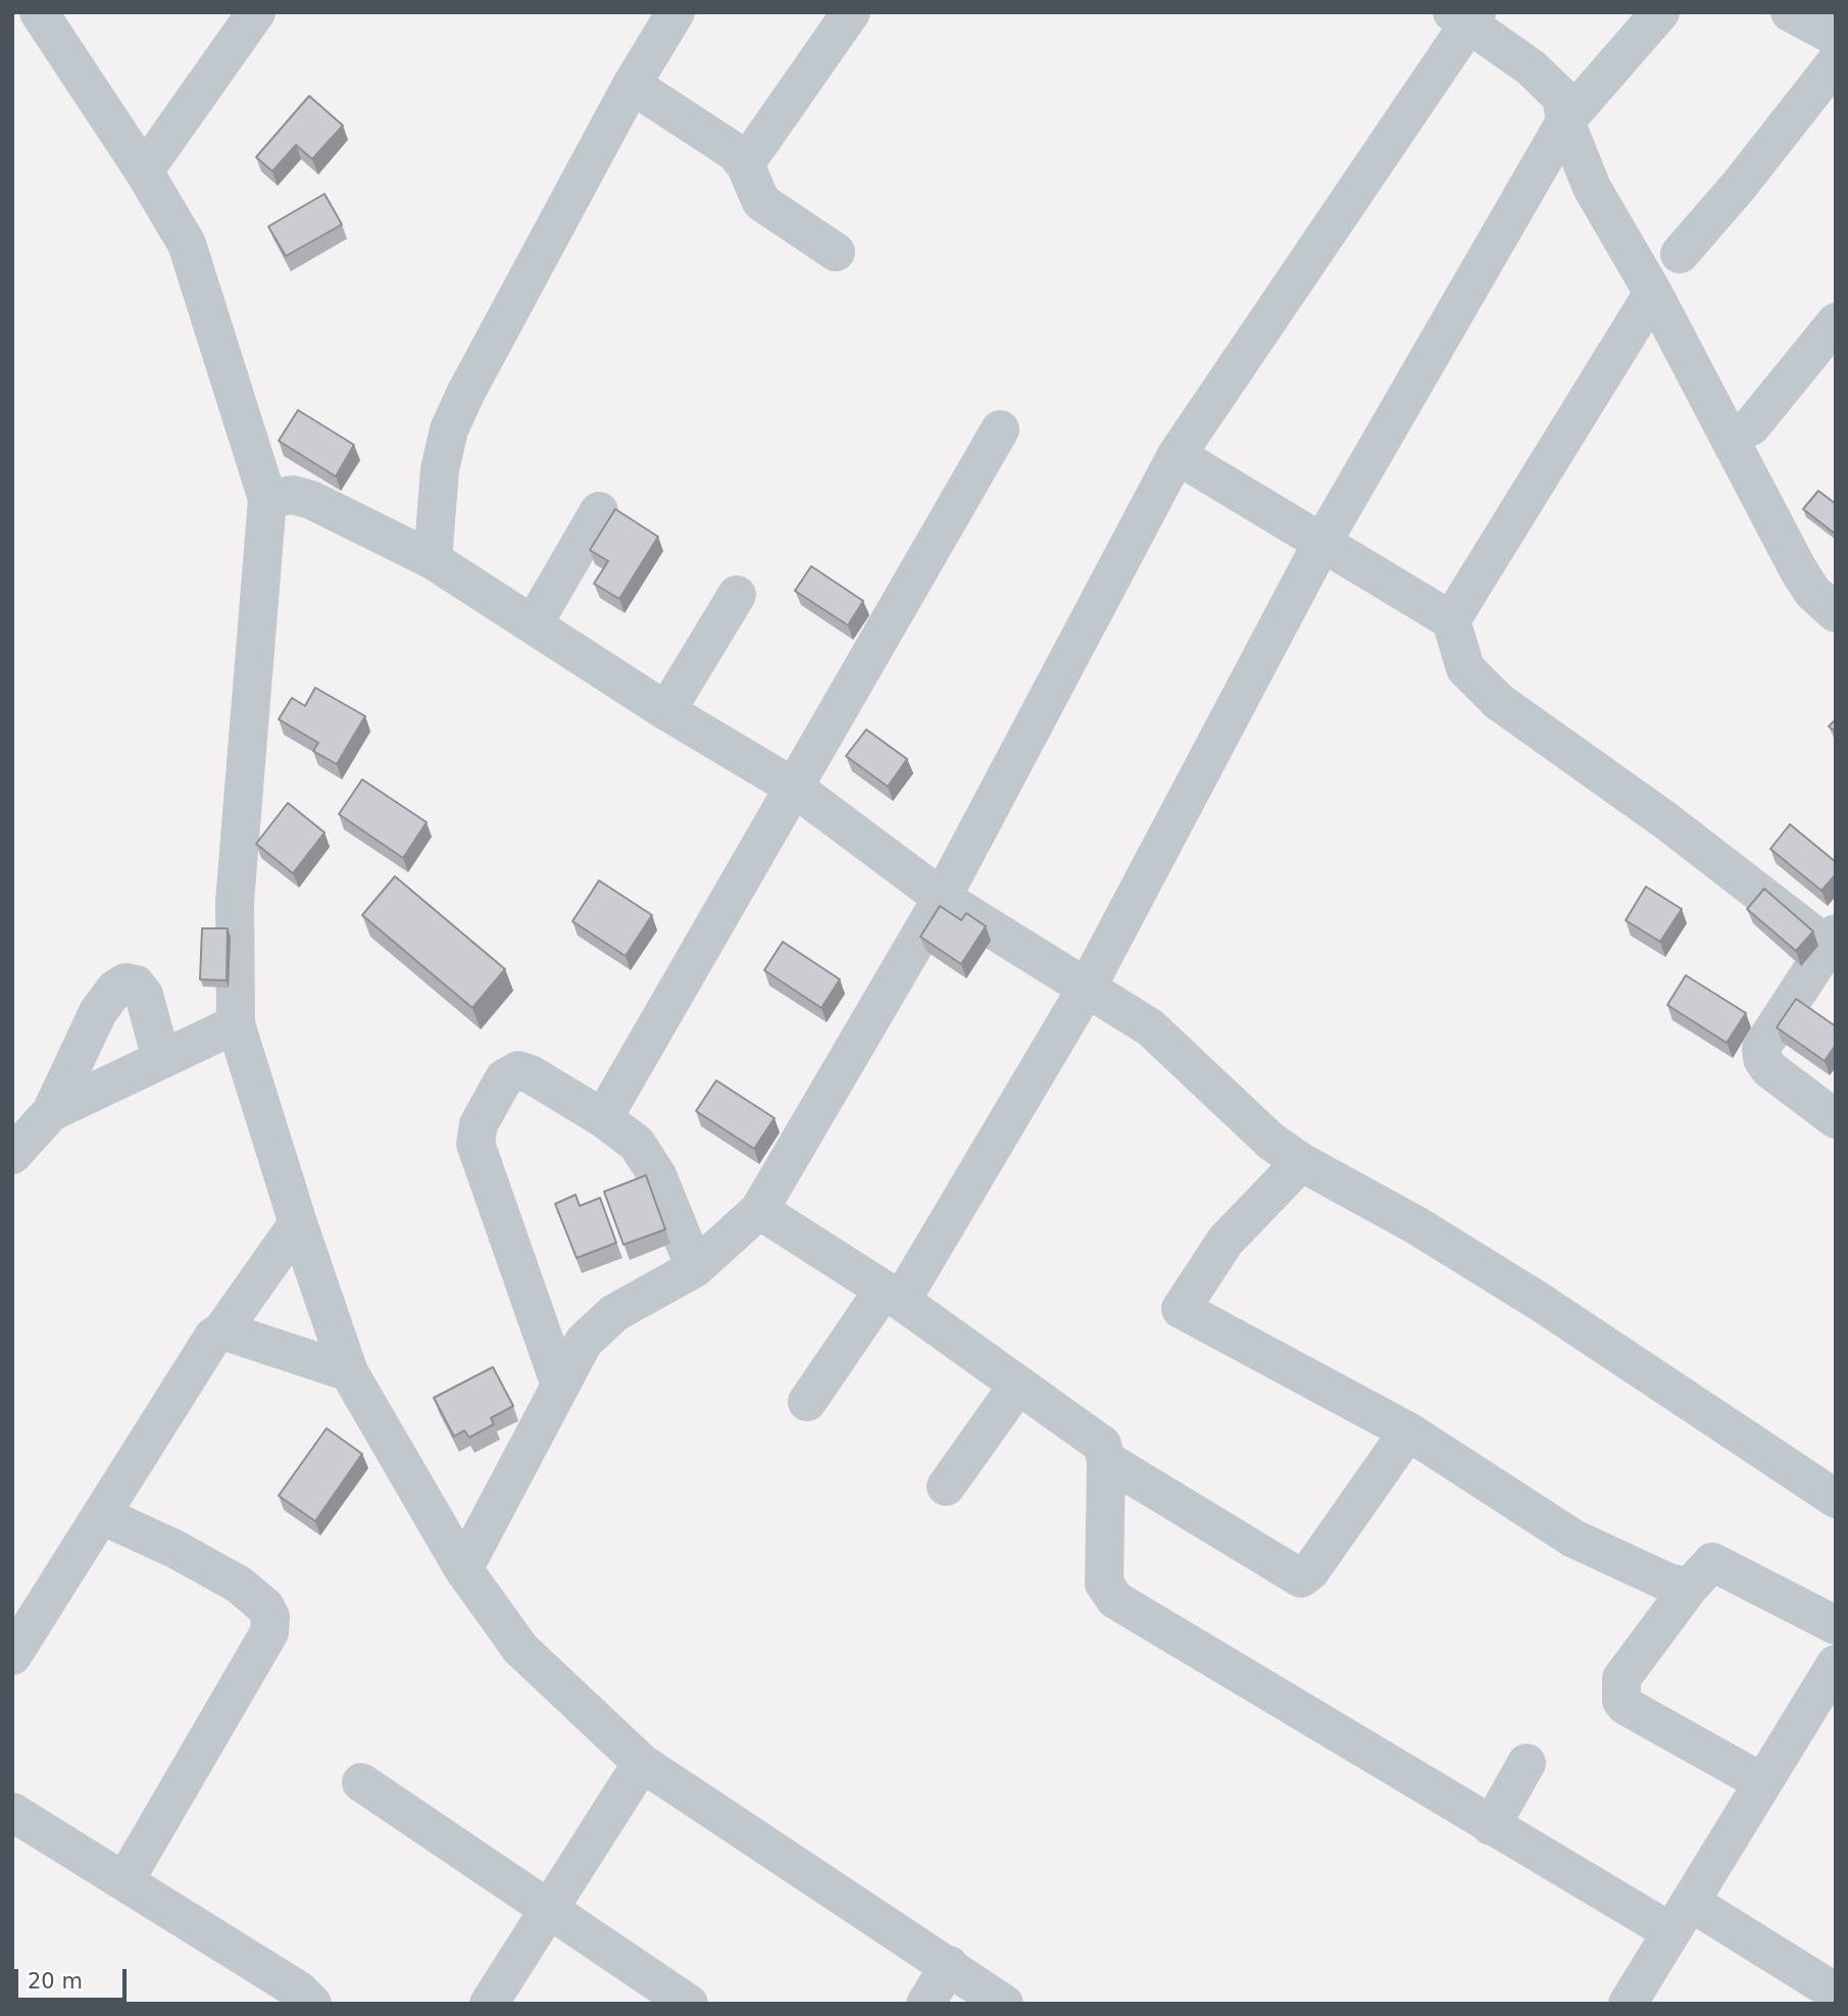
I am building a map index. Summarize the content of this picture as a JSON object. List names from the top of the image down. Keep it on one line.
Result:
{"scale_bar":"20 m"}
